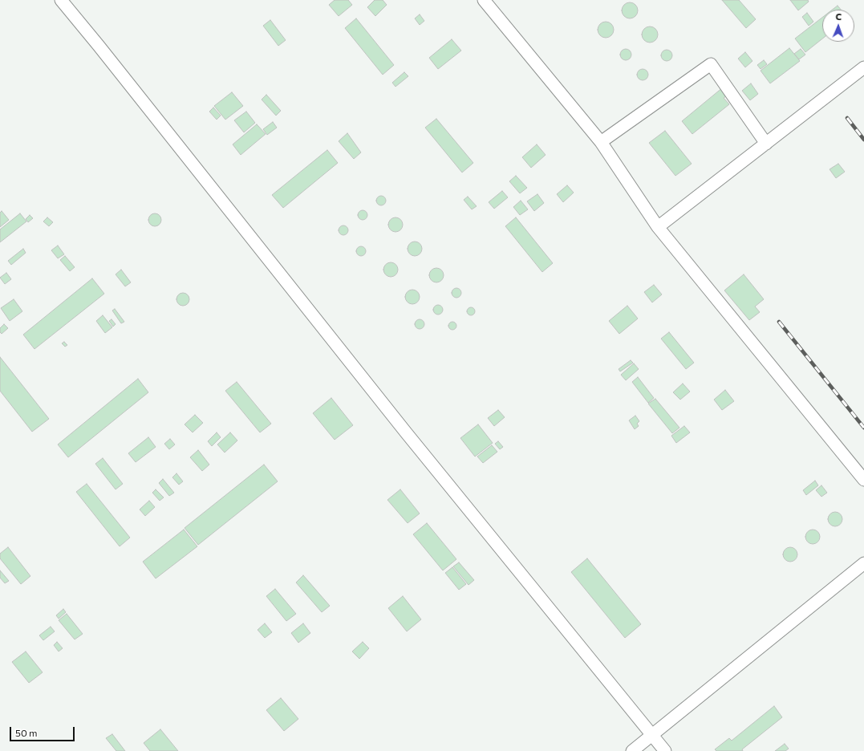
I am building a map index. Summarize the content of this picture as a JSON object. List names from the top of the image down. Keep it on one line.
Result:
{"scale_bar":"50 m","north":"top"}
